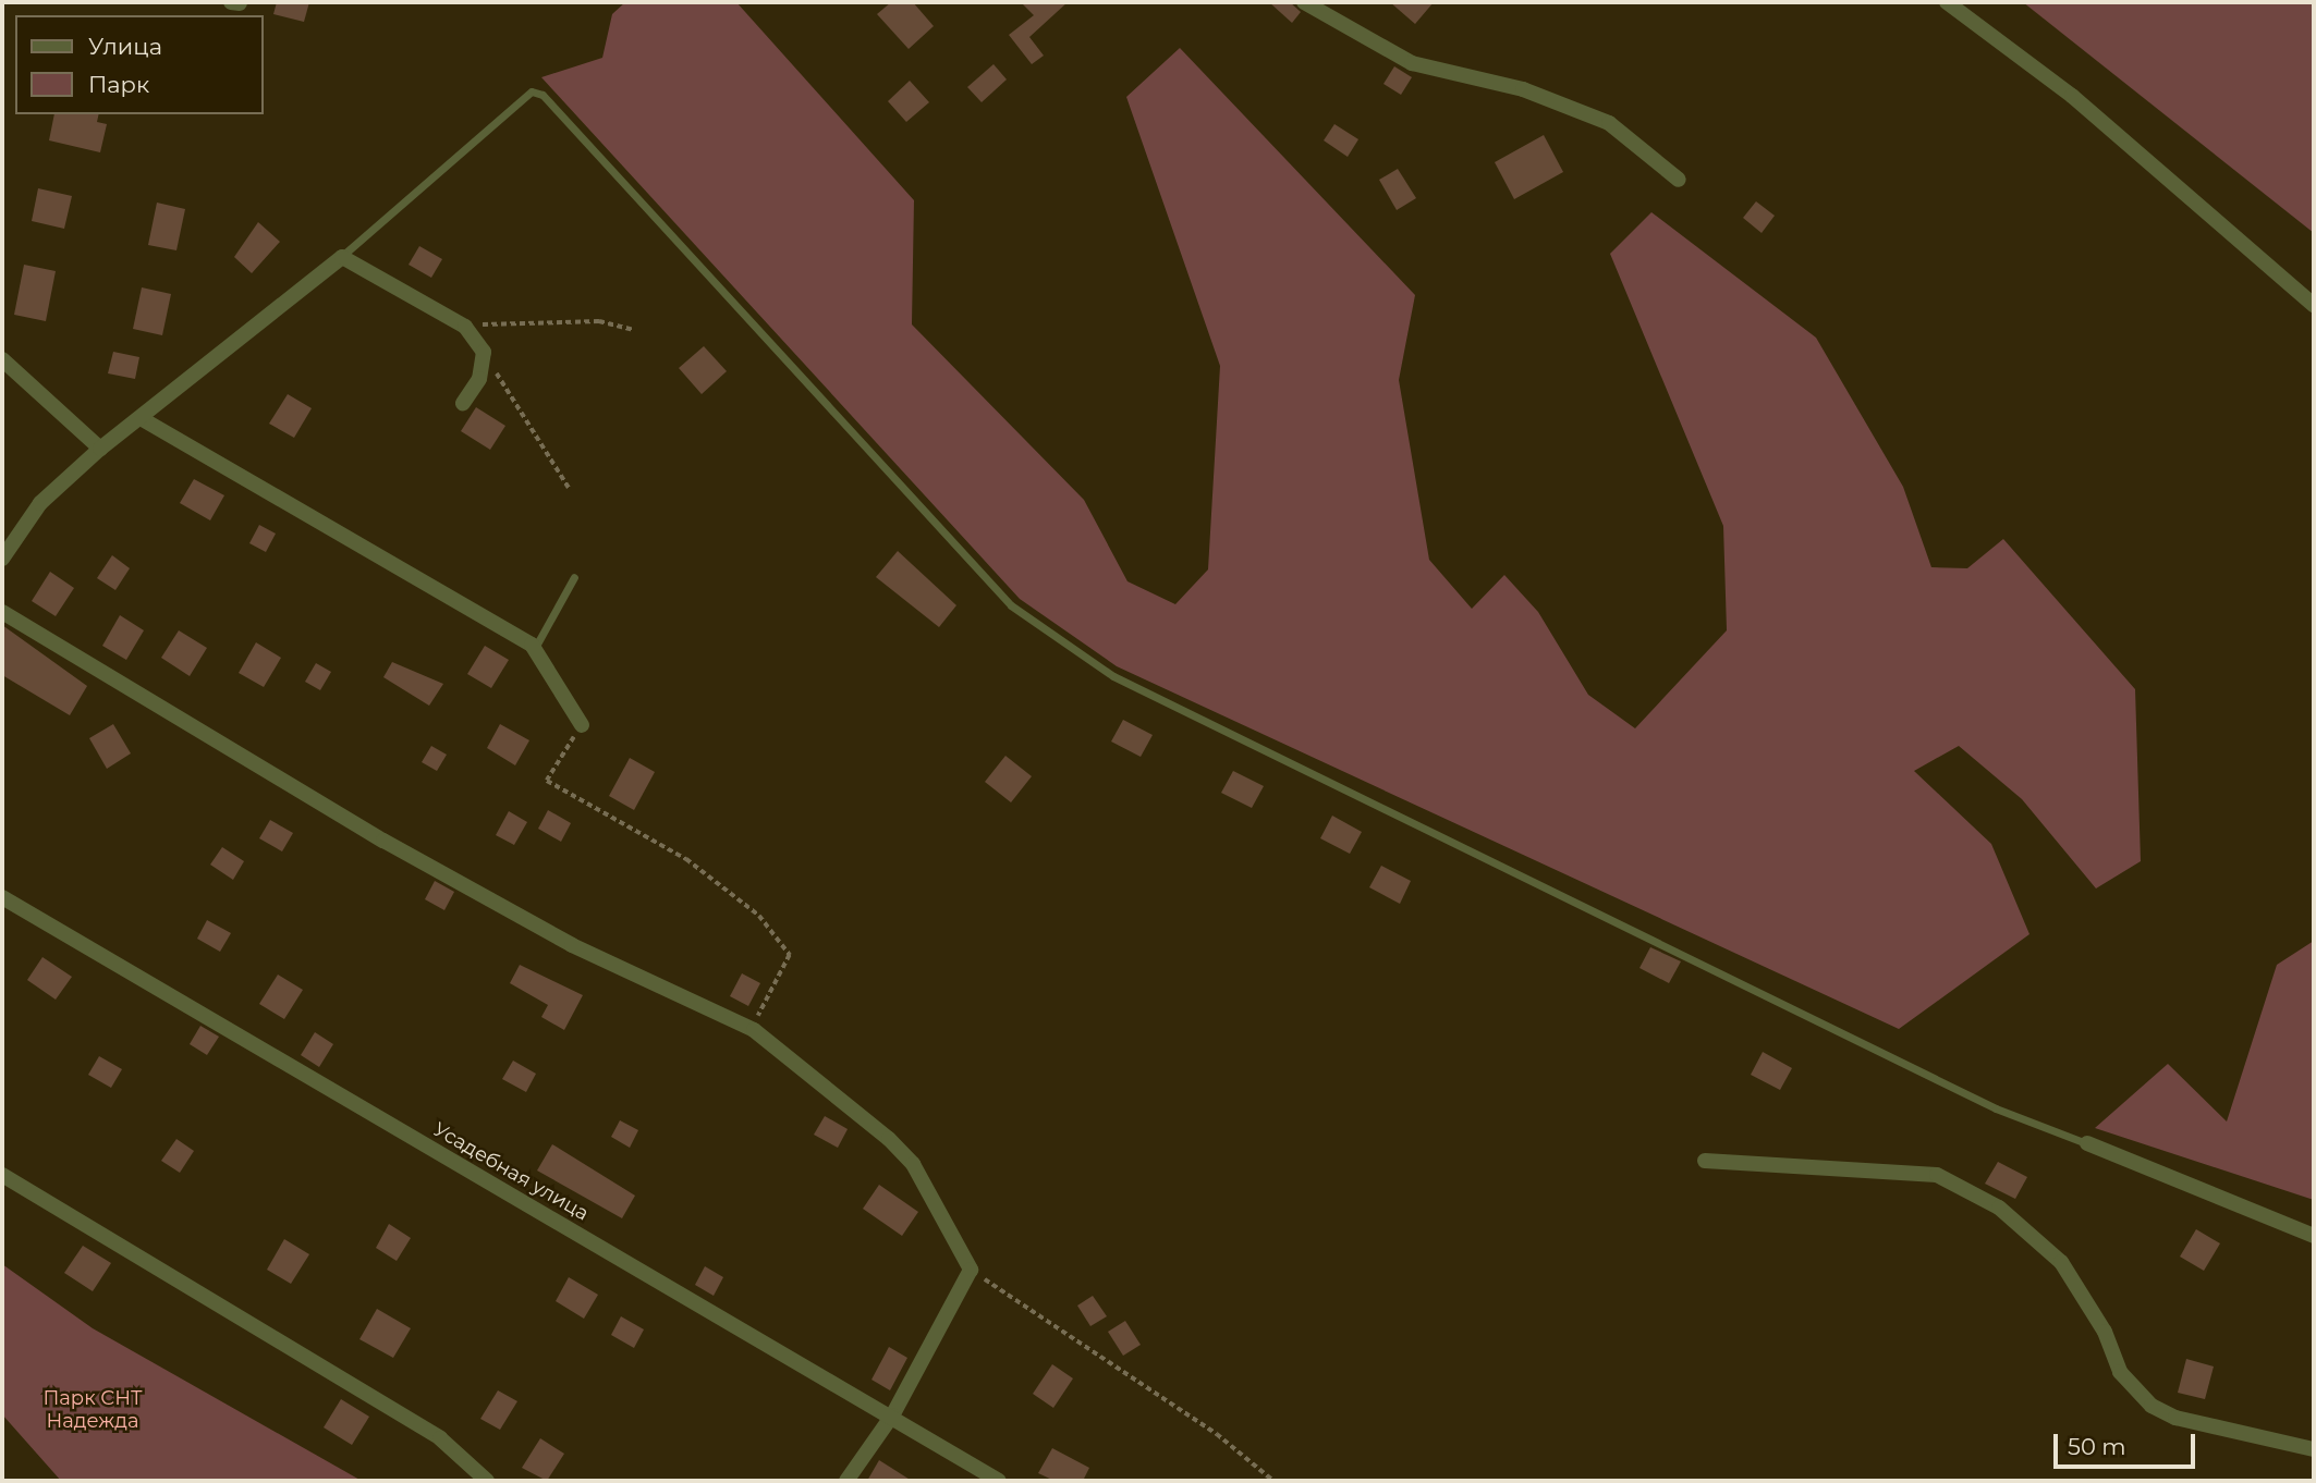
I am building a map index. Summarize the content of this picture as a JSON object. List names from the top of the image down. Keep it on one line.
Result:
{"streets":{"street":["Усадебная улица"]},"parks":["Парк СНТ Надежда"],"legend":["Улица","Парк"],"scale_bar":"50 m"}
